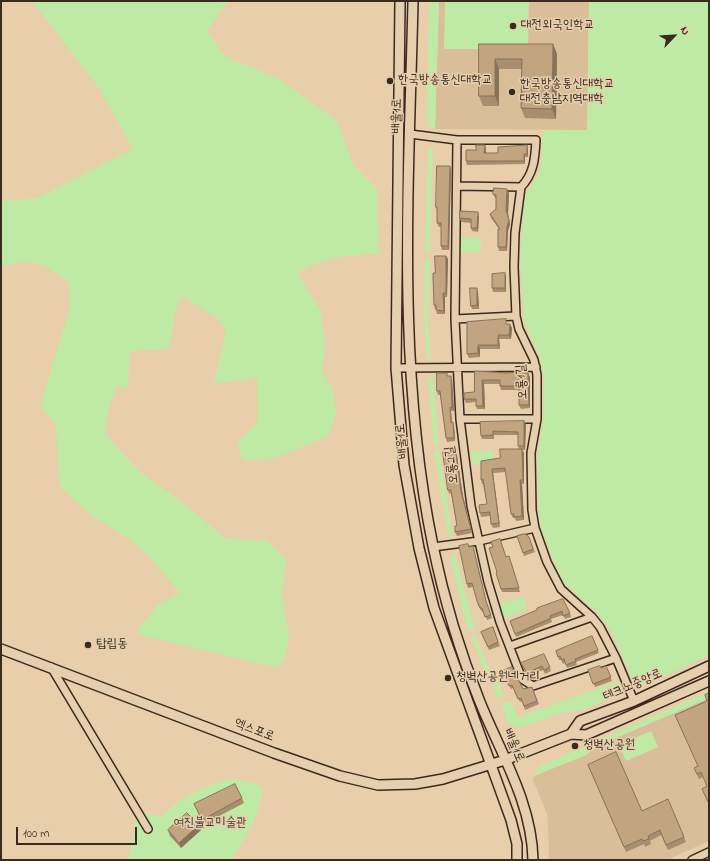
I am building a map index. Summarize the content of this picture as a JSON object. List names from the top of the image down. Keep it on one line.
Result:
{"streets":{"main road":["배울1로","테크노중앙로","엑스포로"],"street":["오룡1길","오룡2길"]},"crossings":[["배울1로","오룡1길"],["배울1로","테크노중앙로"],["배울1로","엑스포로"],["오룡1길","오룡2길"],["오룡1길","테크노중앙로"],["테크노중앙로","엑스포로"]],"parks":["여진불교미술관"],"places":["대전외국인학교","한국방송통신대학교","한국방송통신대학교 대전충남지역대학","탑립동","청벽산공원네거리","청벽산공원"],"scale_bar":"100 m","north":"top right"}
